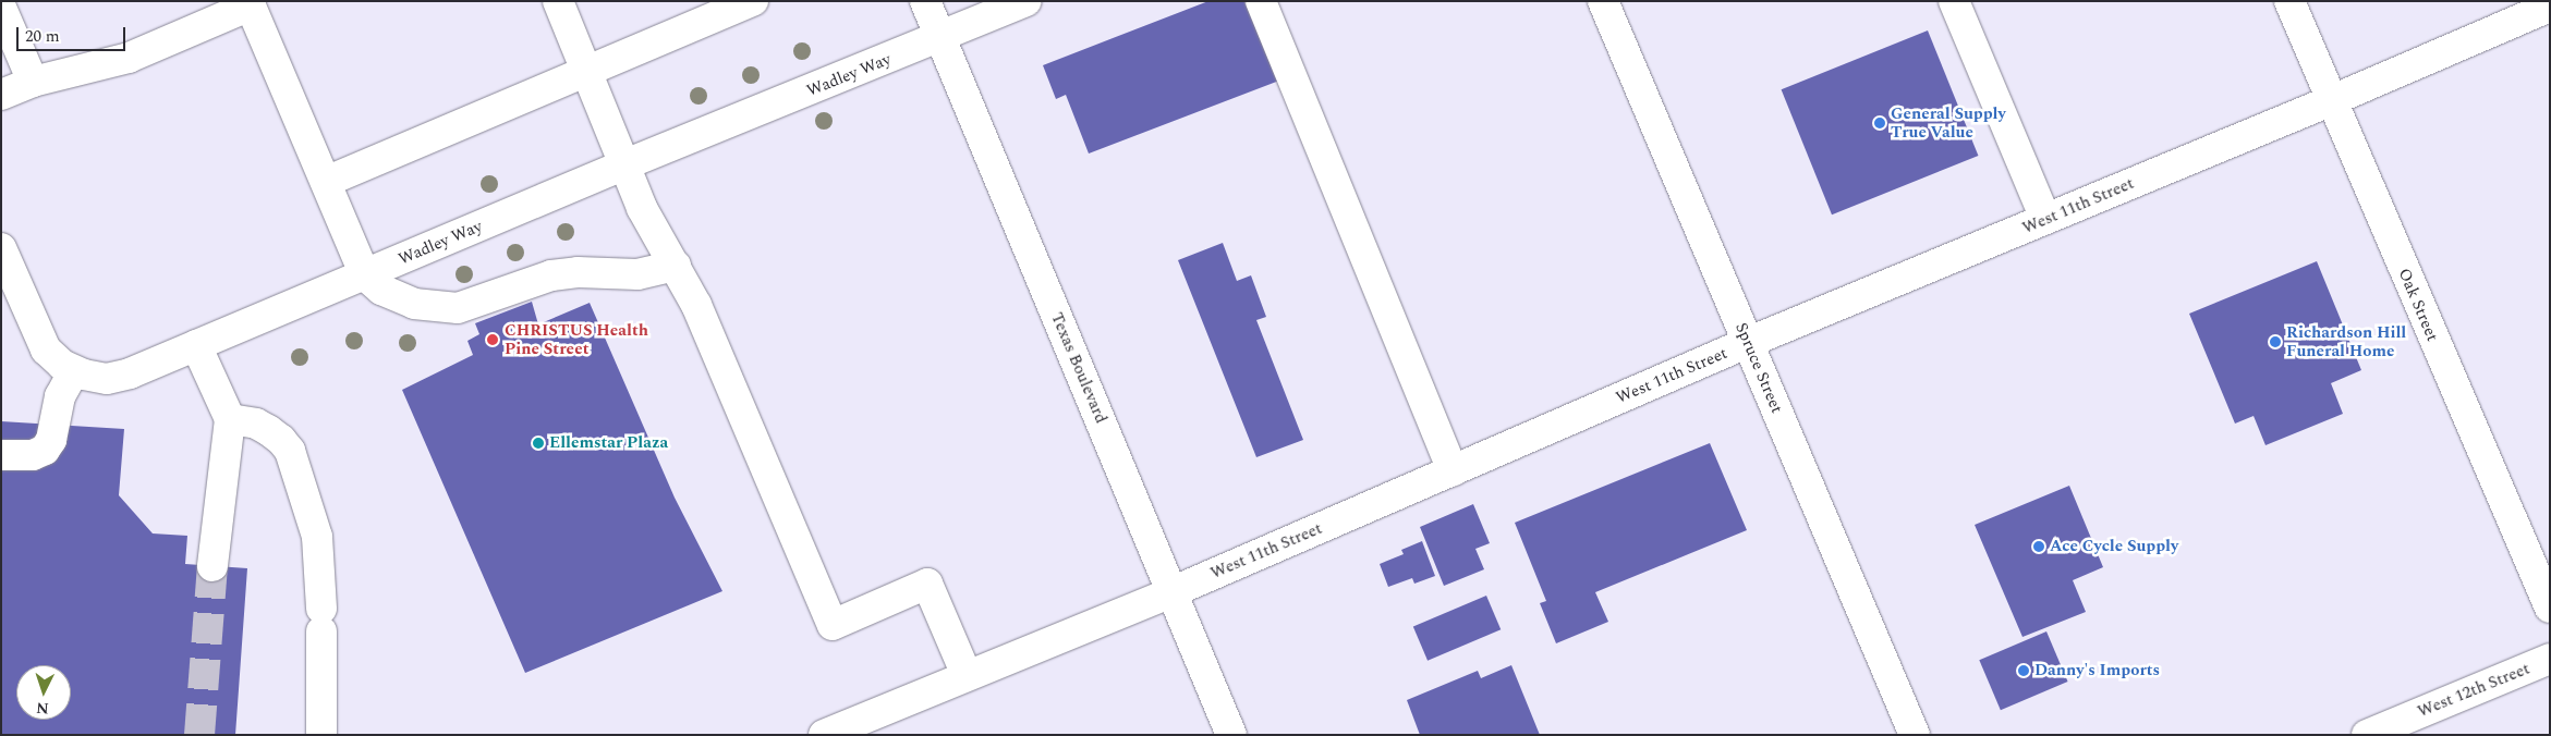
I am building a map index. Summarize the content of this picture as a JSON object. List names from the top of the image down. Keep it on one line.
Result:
{"streets":{"street":["Wadley Way","West 11th Street","Oak Street","Texas Boulevard","Spruce Street","West 12th Street"]},"crossings":[["Wadley Way","Texas Boulevard"],["West 11th Street","Oak Street"],["West 11th Street","Texas Boulevard"],["West 11th Street","Spruce Street"]],"places":["General Supply True Value","CHRISTUS Health Pine Street","Richardson Hill Funeral Home","Ellemstar Plaza","Ace Cycle Supply","Danny's Imports"],"scale_bar":"20 m","north":"bottom"}
